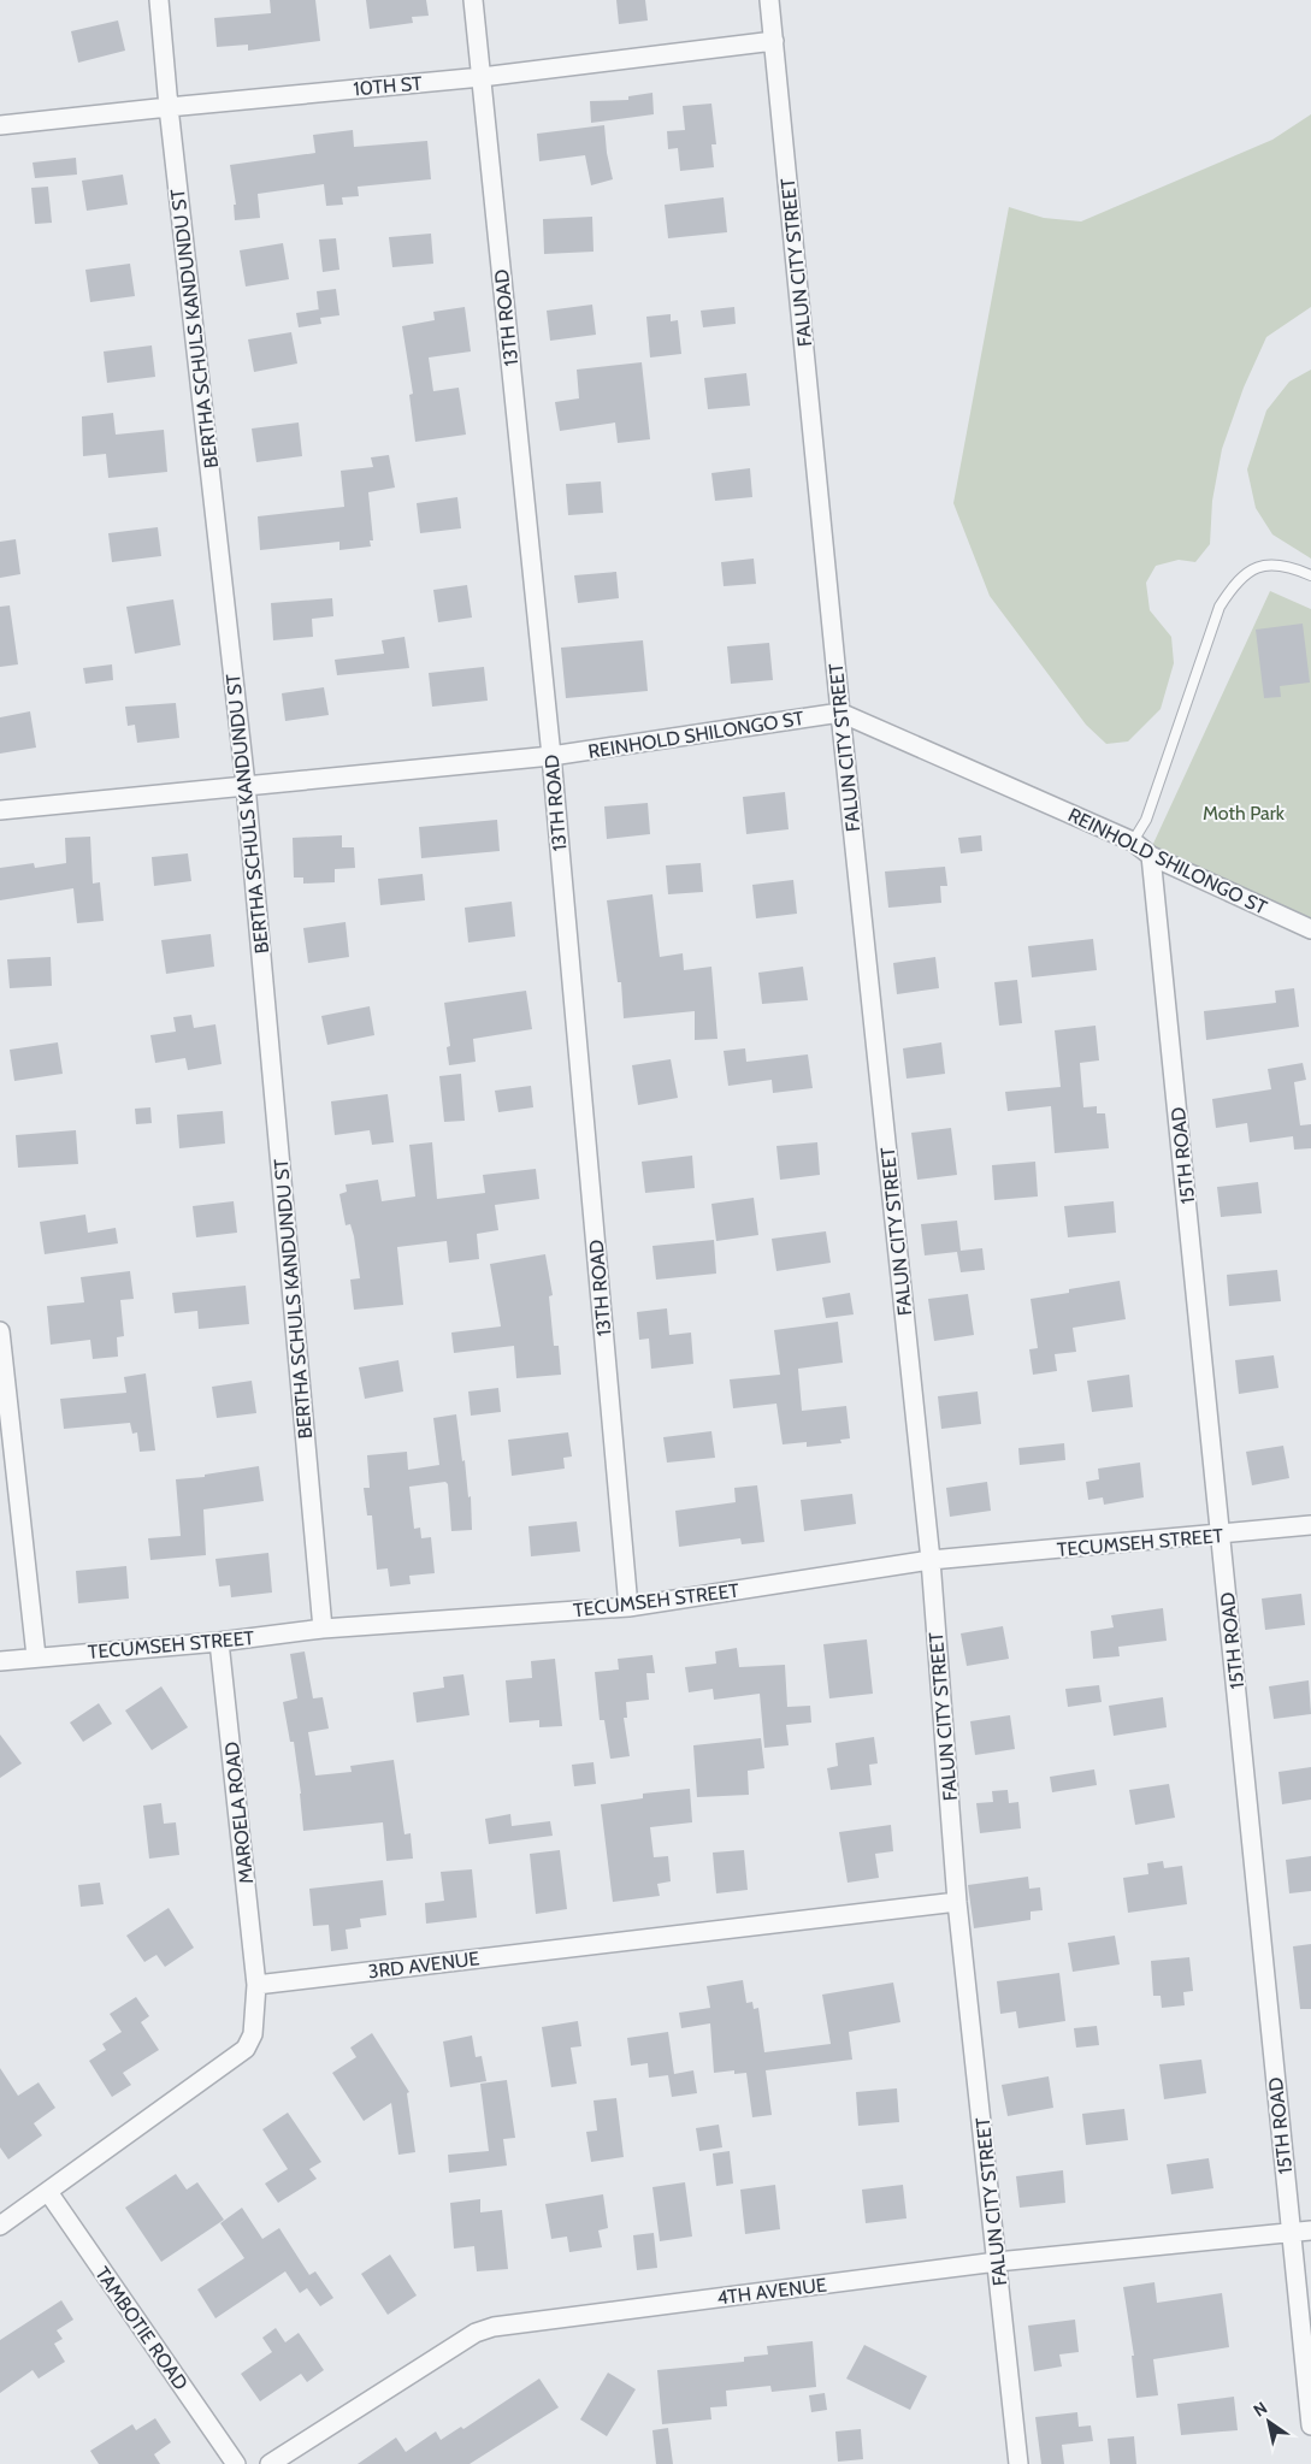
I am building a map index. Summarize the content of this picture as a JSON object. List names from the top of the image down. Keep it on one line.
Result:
{"streets":{"street":["10TH ST","FALUN CITY STREET","13TH ROAD","BERTHA SCHULS KANDUNDU ST","REINHOLD SHILONGO ST","15TH ROAD","TECUMSEH STREET","MAROELA ROAD","3RD AVENUE","4TH AVENUE","TAMBOTIE ROAD"]},"crossings":[["10TH ST","FALUN CITY STREET"],["10TH ST","13TH ROAD"],["10TH ST","BERTHA SCHULS KANDUNDU ST"],["FALUN CITY STREET","REINHOLD SHILONGO ST"],["FALUN CITY STREET","TECUMSEH STREET"],["FALUN CITY STREET","3RD AVENUE"],["FALUN CITY STREET","4TH AVENUE"],["13TH ROAD","REINHOLD SHILONGO ST"],["13TH ROAD","TECUMSEH STREET"],["BERTHA SCHULS KANDUNDU ST","REINHOLD SHILONGO ST"],["BERTHA SCHULS KANDUNDU ST","TECUMSEH STREET"],["REINHOLD SHILONGO ST","15TH ROAD"],["15TH ROAD","TECUMSEH STREET"],["15TH ROAD","4TH AVENUE"],["TECUMSEH STREET","MAROELA ROAD"],["MAROELA ROAD","3RD AVENUE"]],"parks":["Moth Park"],"north":"top left"}
